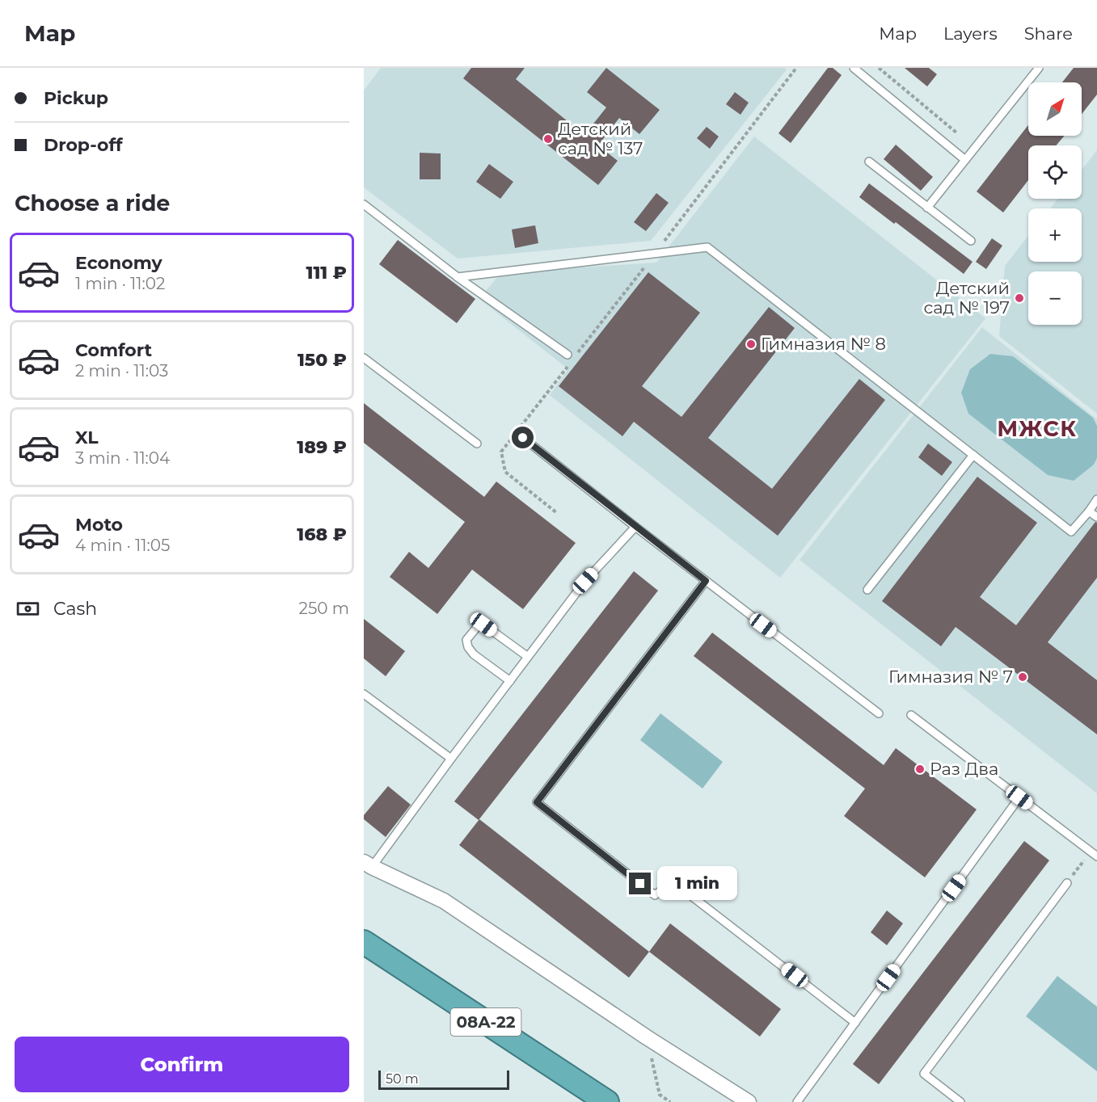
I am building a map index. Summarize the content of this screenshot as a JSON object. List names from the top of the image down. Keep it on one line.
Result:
{"streets":{"highway":["08А-22"]},"districts":["МЖСК"],"places":["Детский сад № 137","Детский сад № 197","Гимназия № 8","Гимназия № 7","Раз Два"],"scale_bar":"50 m","north":"top right","page":{"header":"Map","nav":["Map","Layers","Share"],"banner":["Pickup","Drop-off"],"map_buttons":["+","−"],"heading":"Choose a ride","list":[{"name":"Economy","note":"1 min · 11:02","value":"111 ₽"},{"name":"Comfort","note":"2 min · 11:03","value":"150 ₽"},{"name":"XL","note":"3 min · 11:04","value":"189 ₽"},{"name":"Moto","note":"4 min · 11:05","value":"168 ₽"}],"pay":["Cash","250 m"],"bubble":"1 min","buttons":"Confirm","scale":"50 m"}}
